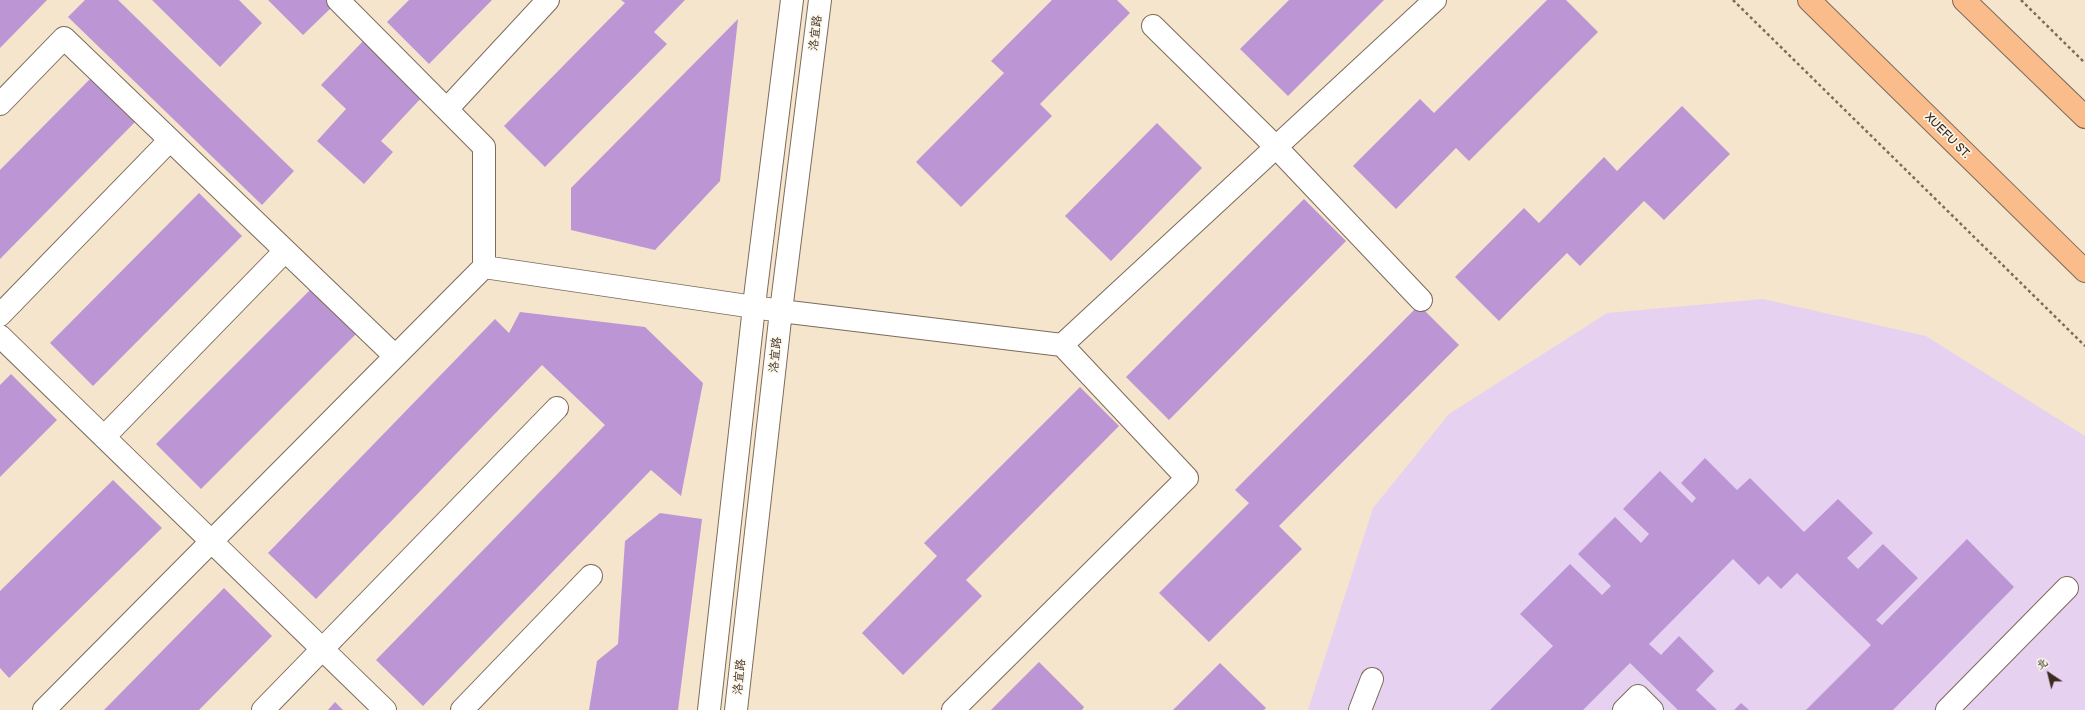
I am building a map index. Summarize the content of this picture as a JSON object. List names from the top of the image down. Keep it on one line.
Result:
{"streets":{"main road":["XUEFU ST."],"street":["洛宜路"]},"north":"top left"}
